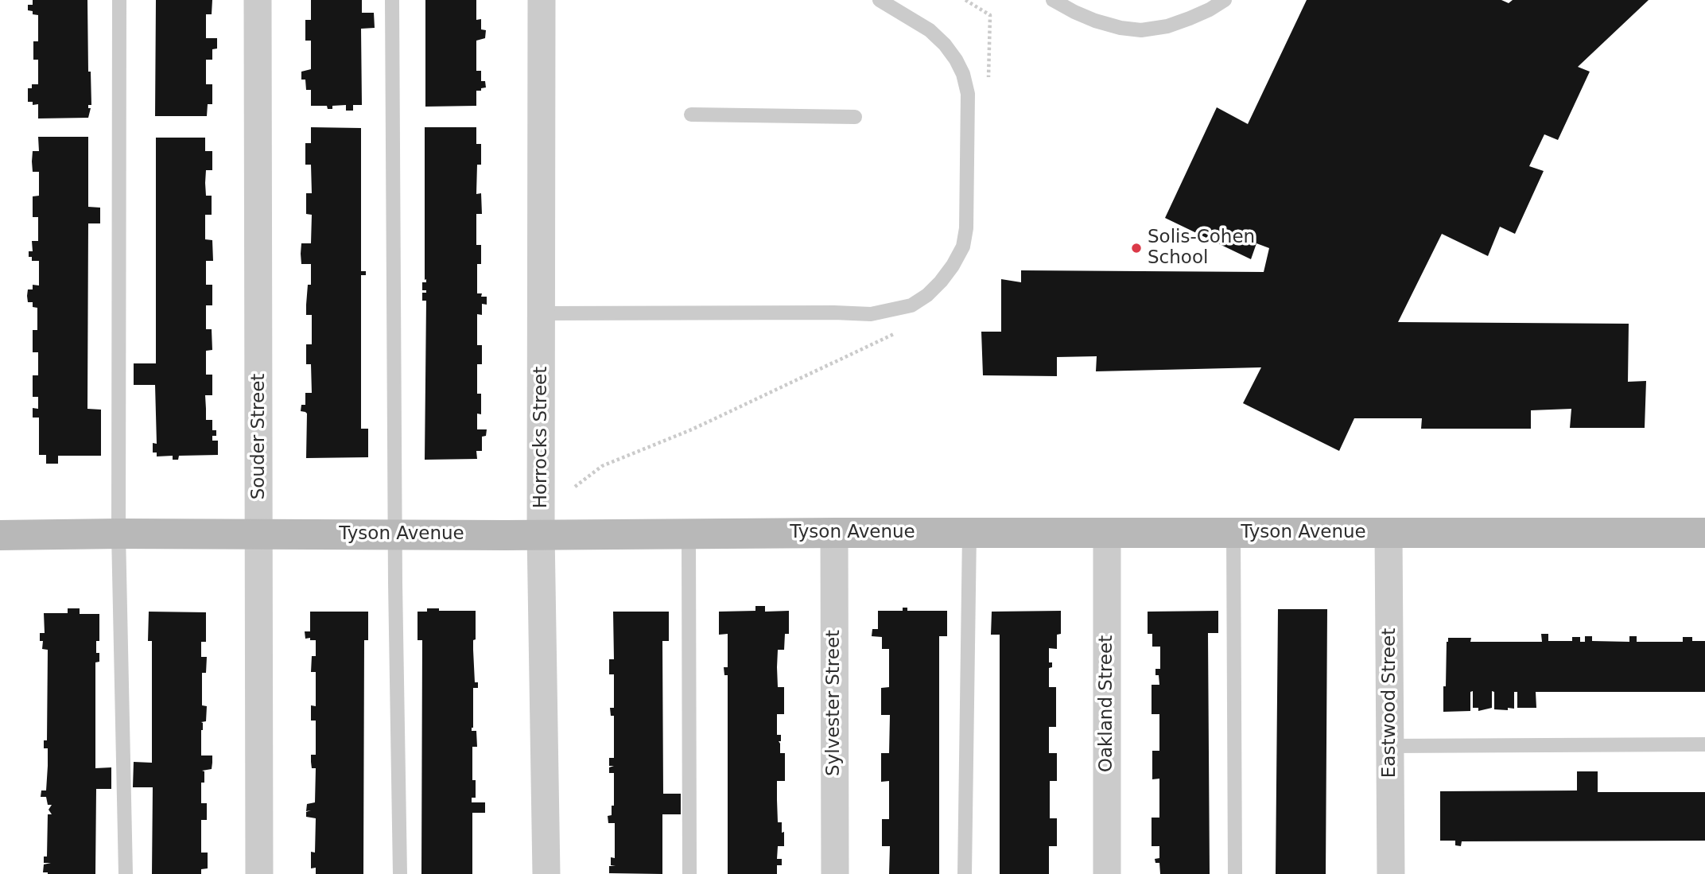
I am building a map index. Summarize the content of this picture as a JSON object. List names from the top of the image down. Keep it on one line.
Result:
{"streets":{"street":["Souder Street","Horrocks Street","Tyson Avenue","Sylvester Street","Eastwood Street","Oakland Street"]},"crossings":[["Souder Street","Tyson Avenue"],["Horrocks Street","Tyson Avenue"],["Tyson Avenue","Sylvester Street"],["Tyson Avenue","Eastwood Street"],["Tyson Avenue","Oakland Street"]],"places":["Solis-Cohen School"]}
